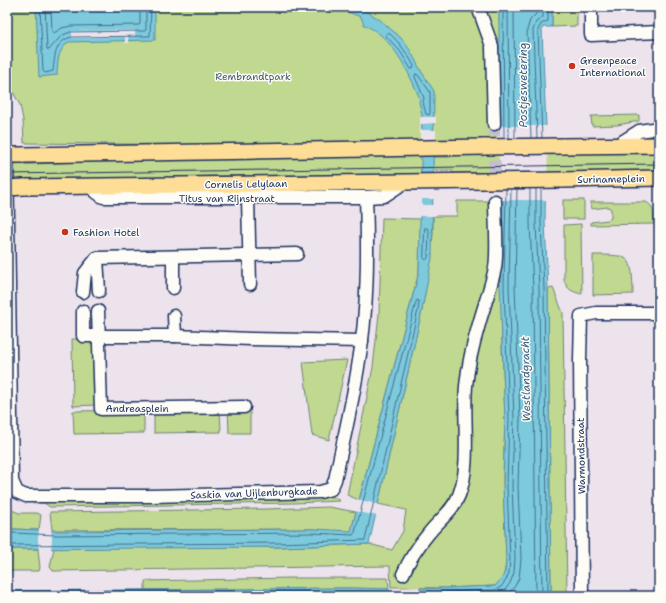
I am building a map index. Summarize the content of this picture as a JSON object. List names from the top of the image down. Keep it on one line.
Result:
{"streets":{"main road":["Surinameplein","Cornelis Lelylaan"],"street":["Titus van Rijnstraat","Andreasplein","Warmondstraat","Saskia van Uijlenburgkade"]},"crossings":[["Surinameplein","Cornelis Lelylaan"],["Cornelis Lelylaan","Titus van Rijnstraat"],["Titus van Rijnstraat","Saskia van Uijlenburgkade"]],"water":["Postjeswetering","Westlandgracht"],"parks":["Rembrandtpark"],"places":["Greenpeace International","Fashion Hotel"]}
